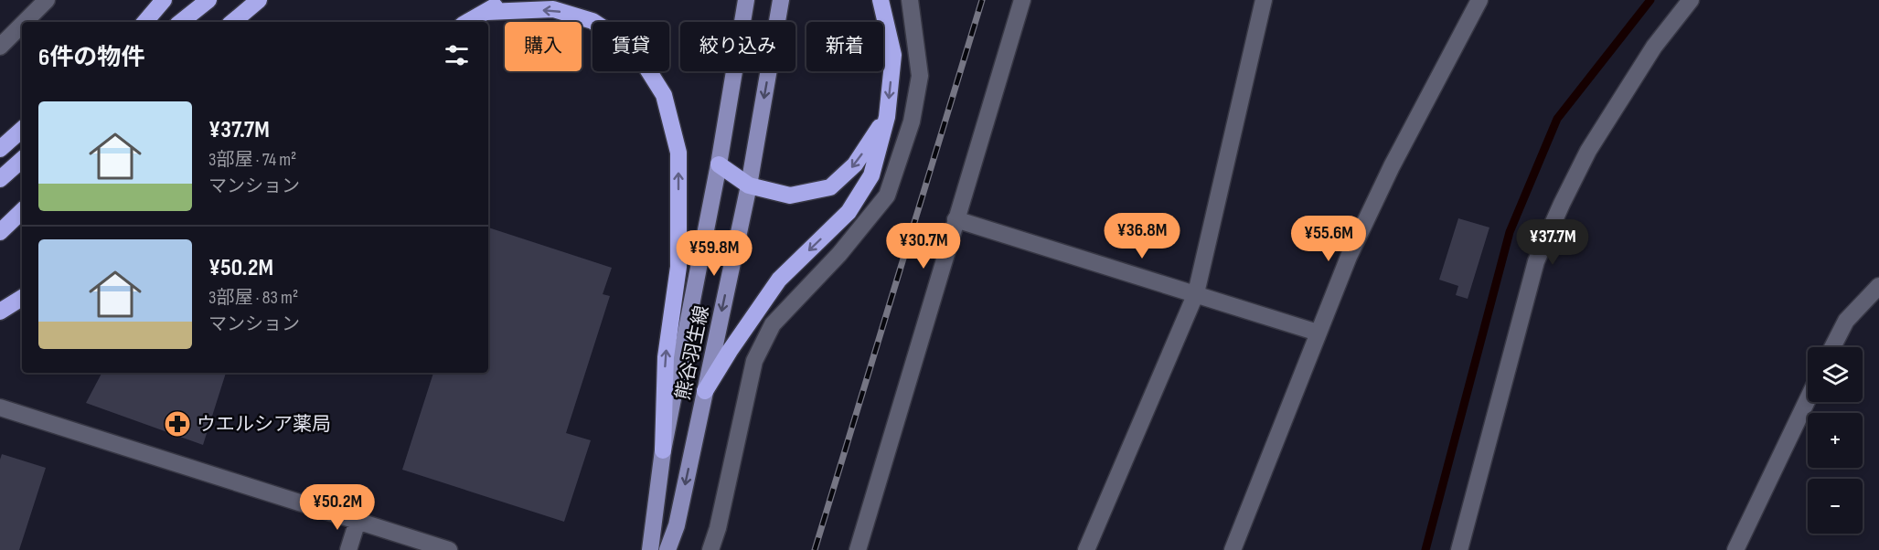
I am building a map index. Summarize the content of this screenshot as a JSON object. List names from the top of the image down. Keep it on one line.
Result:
{"streets":{"main road":["熊谷羽生線"]},"places":{"pharmacy":["ウエルシア薬局"]},"page":{"chip":["購入","賃貸","絞り込み","新着"],"heading":"6件の物件","list":[{"name":"¥37.7M","note":"3部屋 · 74 m² · マンション"},{"name":"¥50.2M","note":"3部屋 · 83 m² · マンション"}],"price":["¥36.8M","¥55.6M","¥37.7M","¥30.7M","¥59.8M","¥50.2M"],"map_buttons":["+","−"]}}
